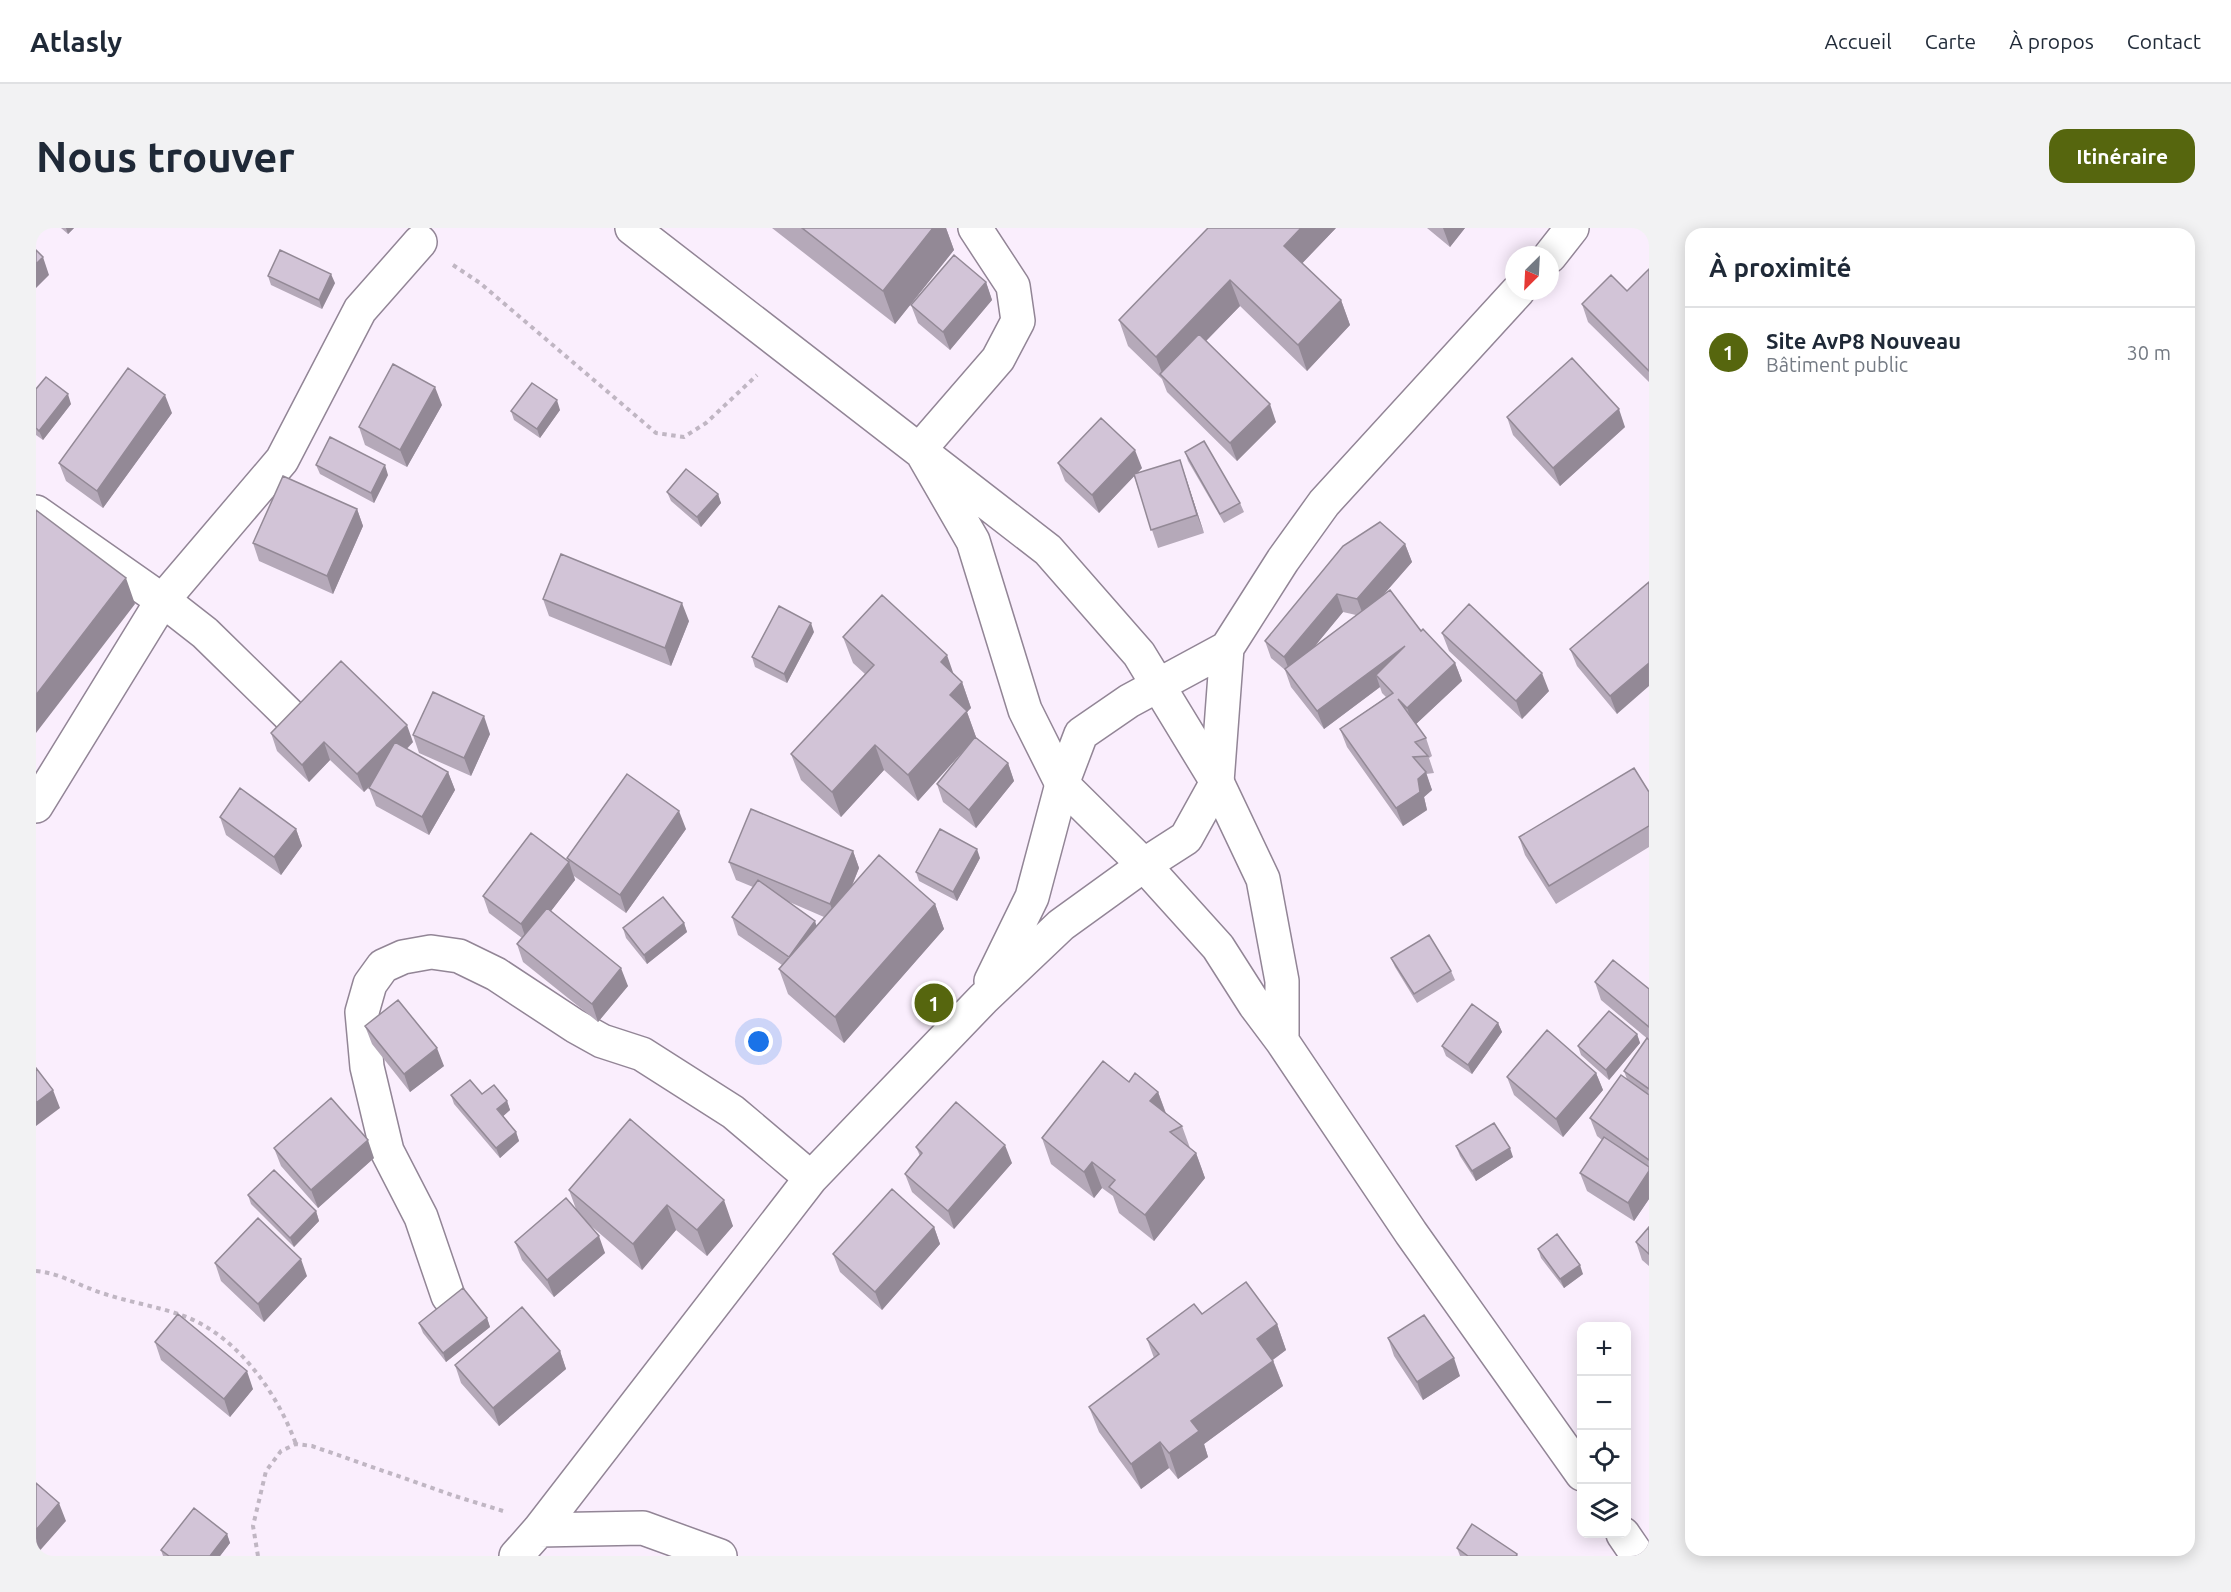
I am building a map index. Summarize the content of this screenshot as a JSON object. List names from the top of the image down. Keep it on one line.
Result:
{"north":"bottom left","page":{"header":"Atlasly","nav":["Accueil","Carte","À propos","Contact"],"buttons":"Itinéraire","title":"Nous trouver","heading":"À proximité","list":[{"mark":"1","name":"Site AvP8 Nouveau","note":"Bâtiment public","value":"30 m"}],"pins":"1","map_buttons":["+","−"]}}
